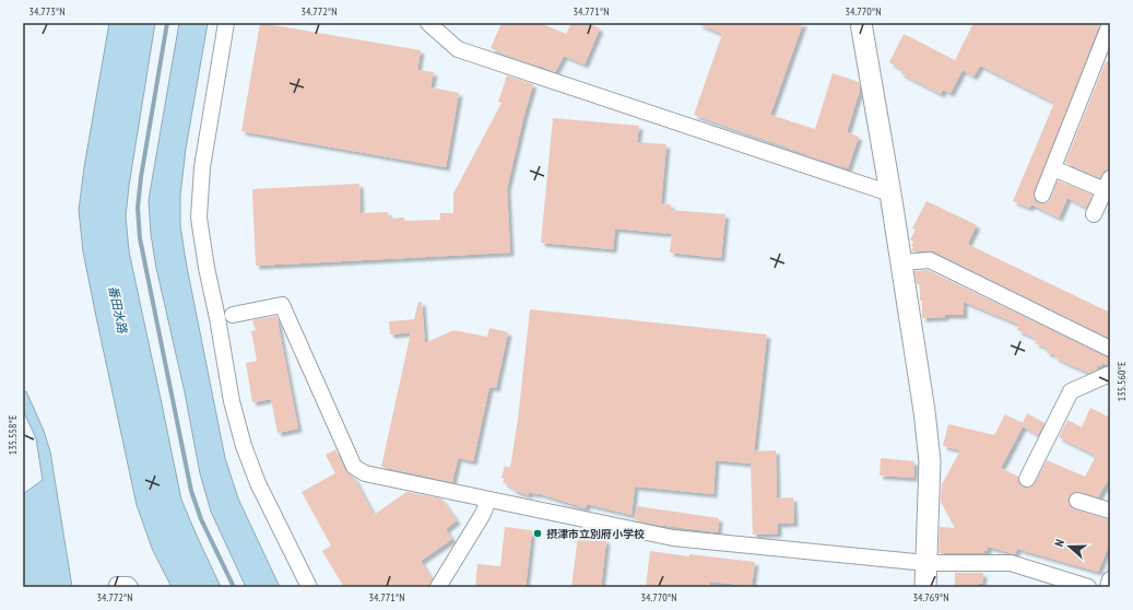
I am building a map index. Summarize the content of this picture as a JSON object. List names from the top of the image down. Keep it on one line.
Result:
{"water":["番田水路"],"places":["摂津市立別府小学校"],"north":"left","coordinates":["34.773°N","34.772°N","34.771°N","34.770°N","135.560°E","135.558°E","34.769°N"]}
